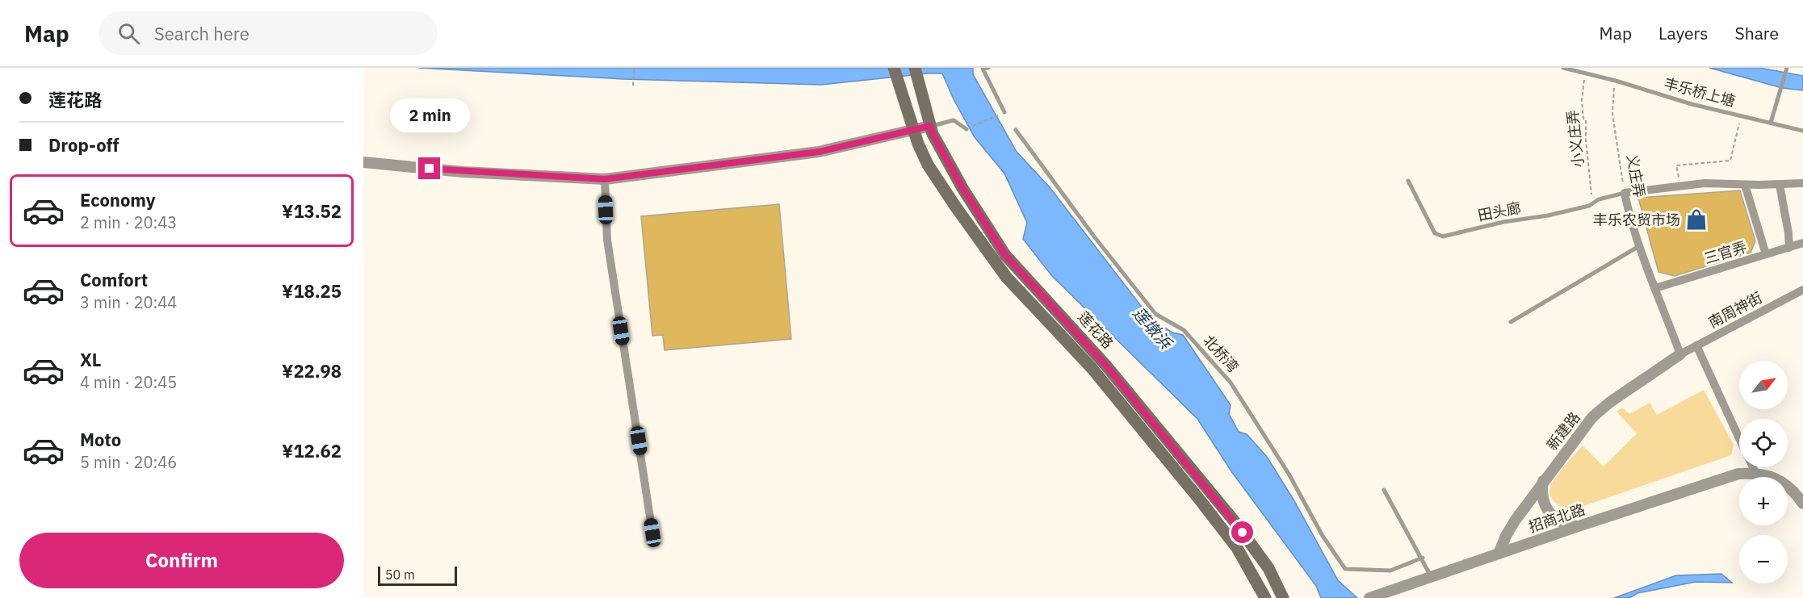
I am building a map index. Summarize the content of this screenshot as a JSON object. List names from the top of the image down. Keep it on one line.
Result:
{"streets":{"main road":["莲花路"],"street":["义庄弄","三官弄","南周神街","新建路","招商北路"],"lane":["丰乐桥上塘","田头廊","北桥湾"],"path":["小义庄弄"]},"crossings":[["丰乐桥上塘","小义庄弄"],["丰乐桥上塘","义庄弄"],["小义庄弄","田头廊"],["义庄弄","田头廊"],["义庄弄","三官弄"],["义庄弄","南周神街"],["义庄弄","新建路"],["南周神街","新建路"],["新建路","招商北路"]],"water":["莲墩浜"],"places":{"shop":["丰乐农贸市场"]},"scale_bar":"50 m","north":"top right","page":{"header":"Map","search":"Search here","nav":["Map","Layers","Share"],"banner":["莲花路","Drop-off"],"bubble":"2 min","list":[{"name":"Economy","note":"2 min · 20:43","value":"¥13.52"},{"name":"Comfort","note":"3 min · 20:44","value":"¥18.25"},{"name":"XL","note":"4 min · 20:45","value":"¥22.98"},{"name":"Moto","note":"5 min · 20:46","value":"¥12.62"}],"map_buttons":["+","−"],"buttons":"Confirm","scale":"50 m"}}
